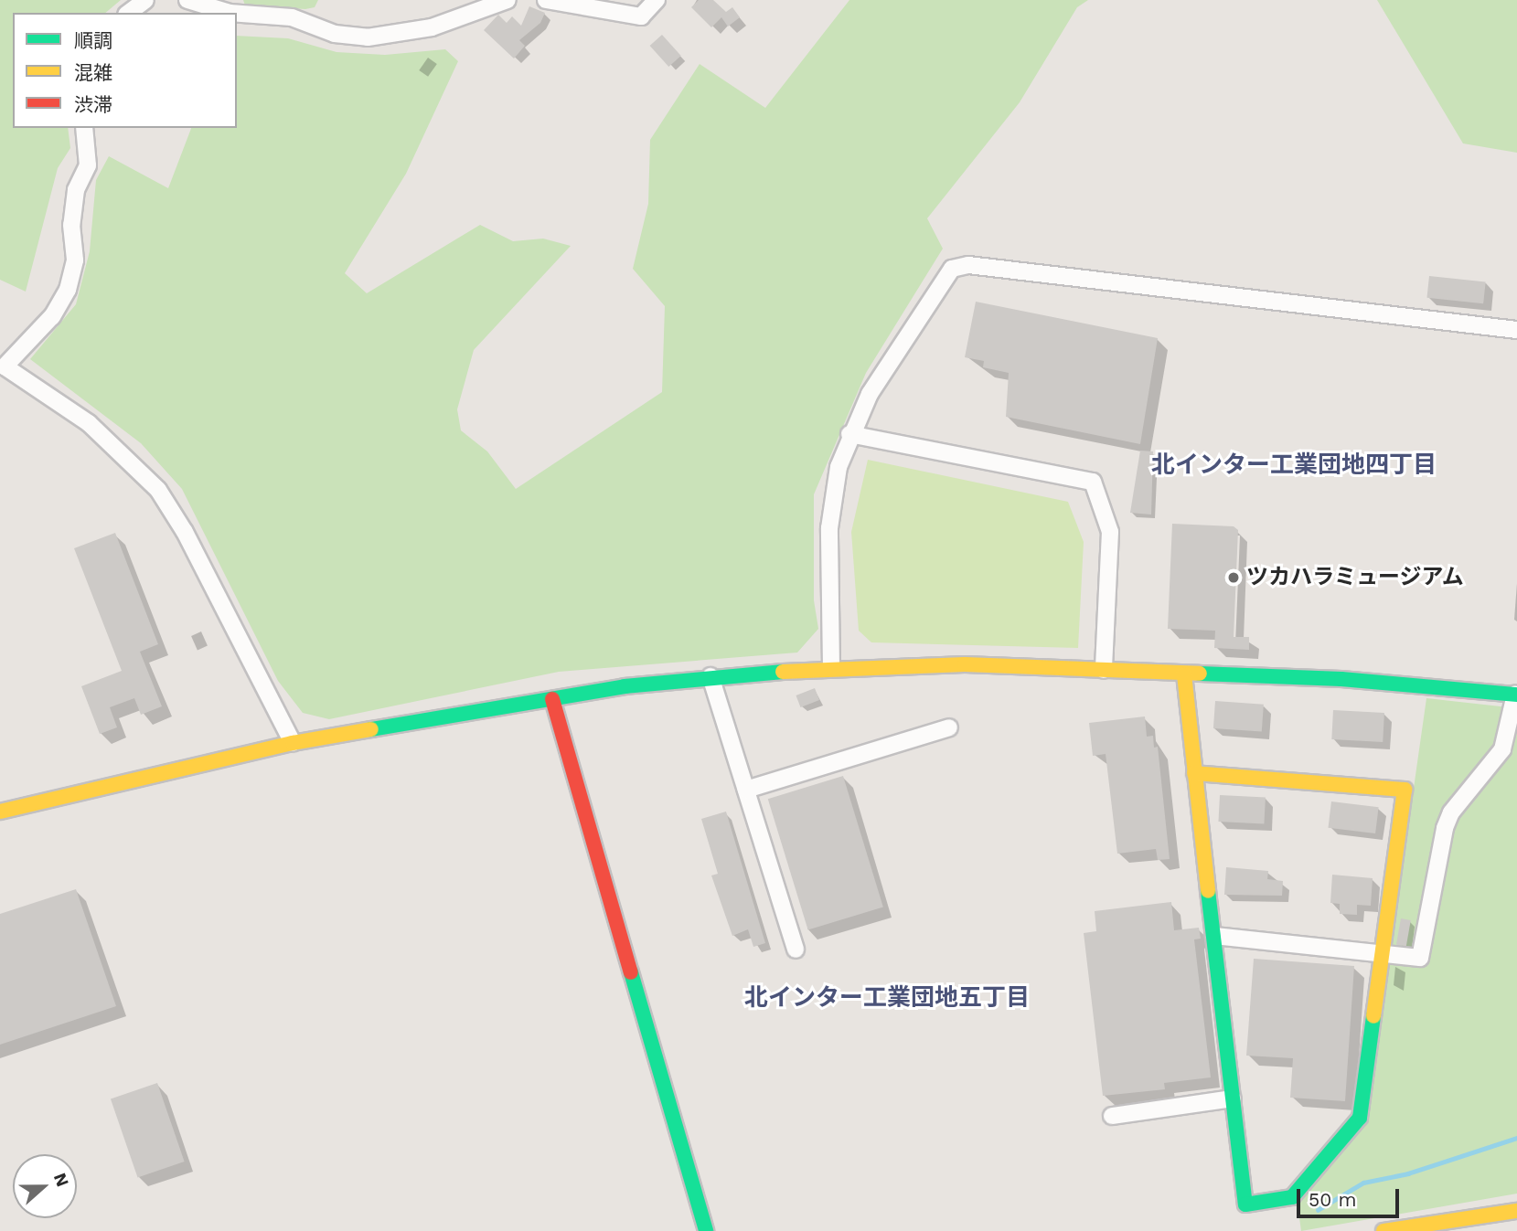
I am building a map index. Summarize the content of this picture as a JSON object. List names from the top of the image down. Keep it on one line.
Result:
{"districts":["北インター工業団地四丁目","北インター工業団地五丁目"],"places":["ツカハラミュージアム"],"legend":["順調","混雑","渋滞"],"scale_bar":"50 m","north":"right"}
